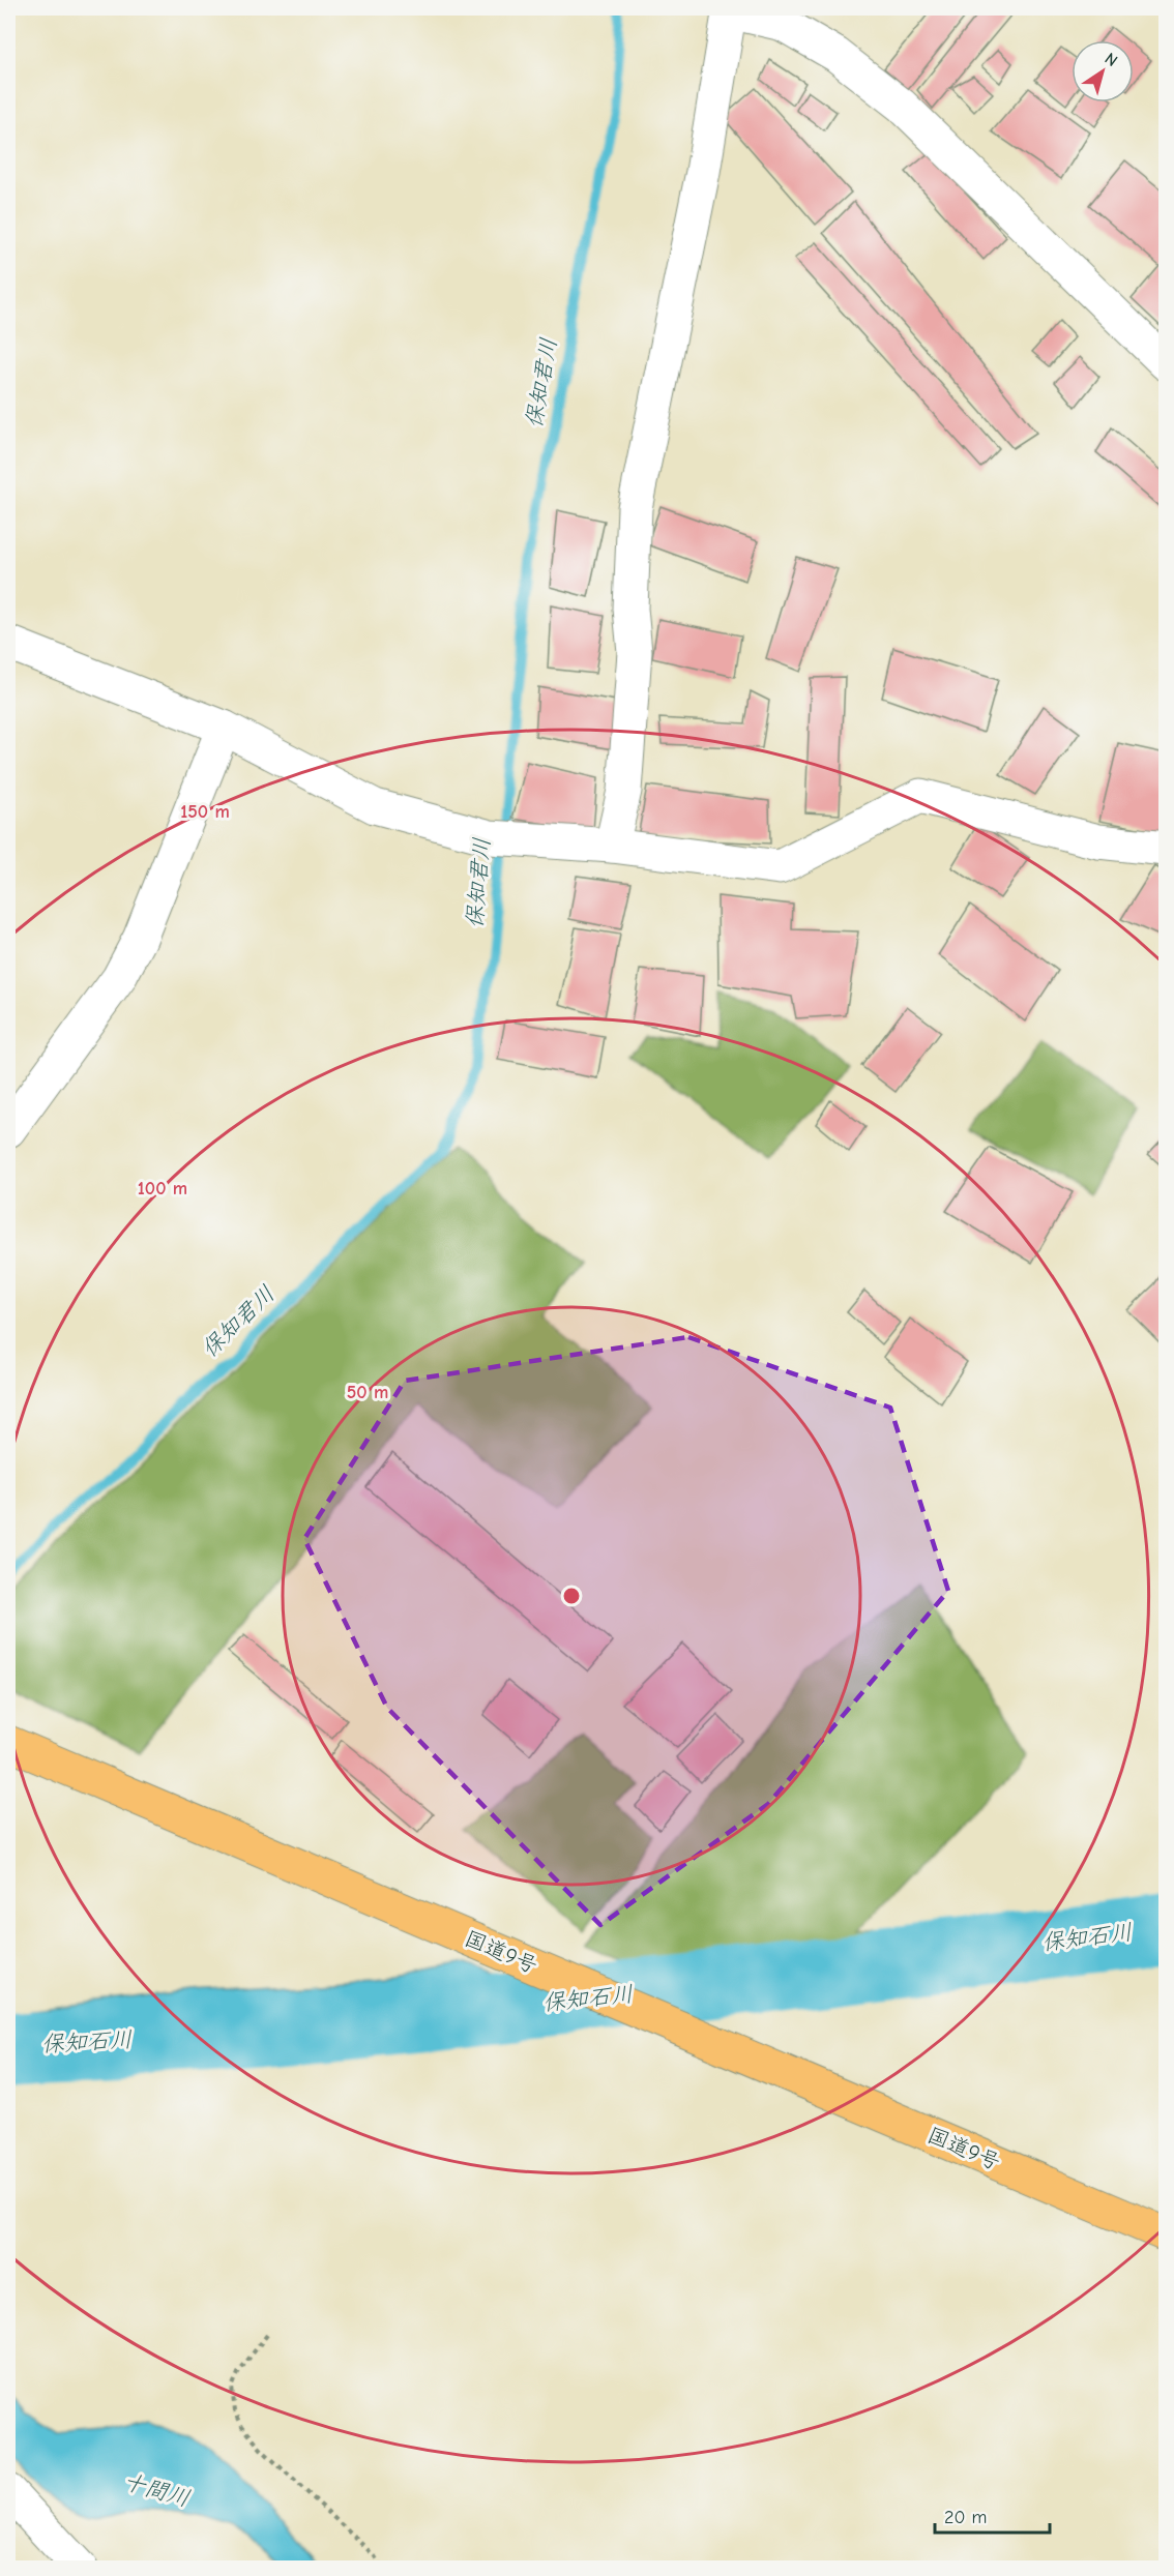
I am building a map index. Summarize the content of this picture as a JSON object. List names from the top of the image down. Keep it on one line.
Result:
{"streets":{"highway":["国道9号"]},"water":["保知君川","保知石川","十間川"],"scale_bar":"20 m","north":"top right","rings":["150 m","100 m","50 m"]}
